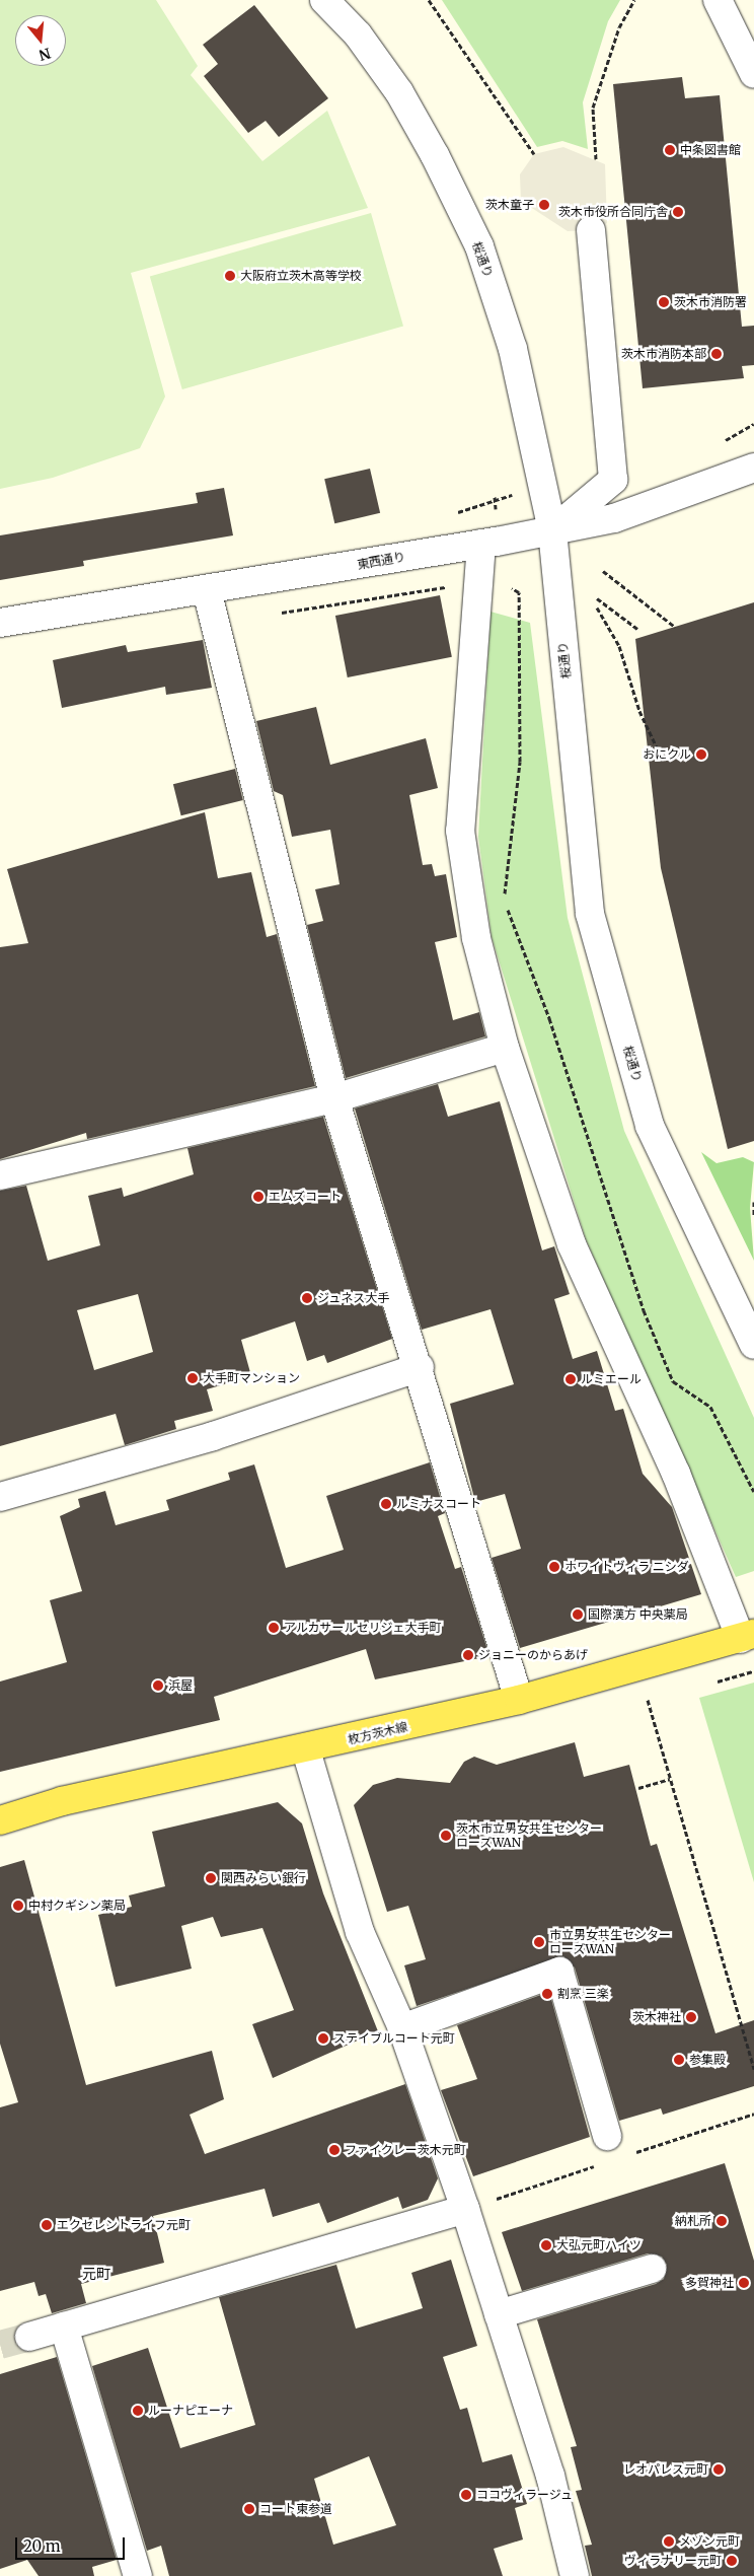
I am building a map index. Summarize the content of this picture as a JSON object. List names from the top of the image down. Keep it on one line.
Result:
{"streets":{"main road":["枚方茨木線"],"street":["桜通り","東西通り"]},"crossings":[["桜通り","東西通り"]],"districts":["元町"],"places":["中条図書館","茨木童子","茨木市役所合同庁舎","大阪府立茨木高等学校","茨木市消防署","茨木市消防本部","おにクル","エムズコート","ジュネス大手","大手町マンション","ルミエール","ルミナスコート","ホワイトヴィラ ニシダ","国際漢方 中央薬局","アルカサールセリジェ大手町","ジョニーのからあげ","浜屋","茨木市立男女共生センター ローズWAN","関西みらい銀行","中村クギシン薬局","市立男女共生センター ローズWAN","割烹 三楽","茨木神社","ステイブルコート元町","参集殿","ファイクレー茨木元町","納札所","エクセレントライフ元町","大弘元町ハイツ","多賀神社","ルーナピエーナ","レオパレス元町","ココヴィラージュ","コート東参道","メゾン元町","ヴィラナリー元町"],"scale_bar":"20 m","north":"bottom"}
